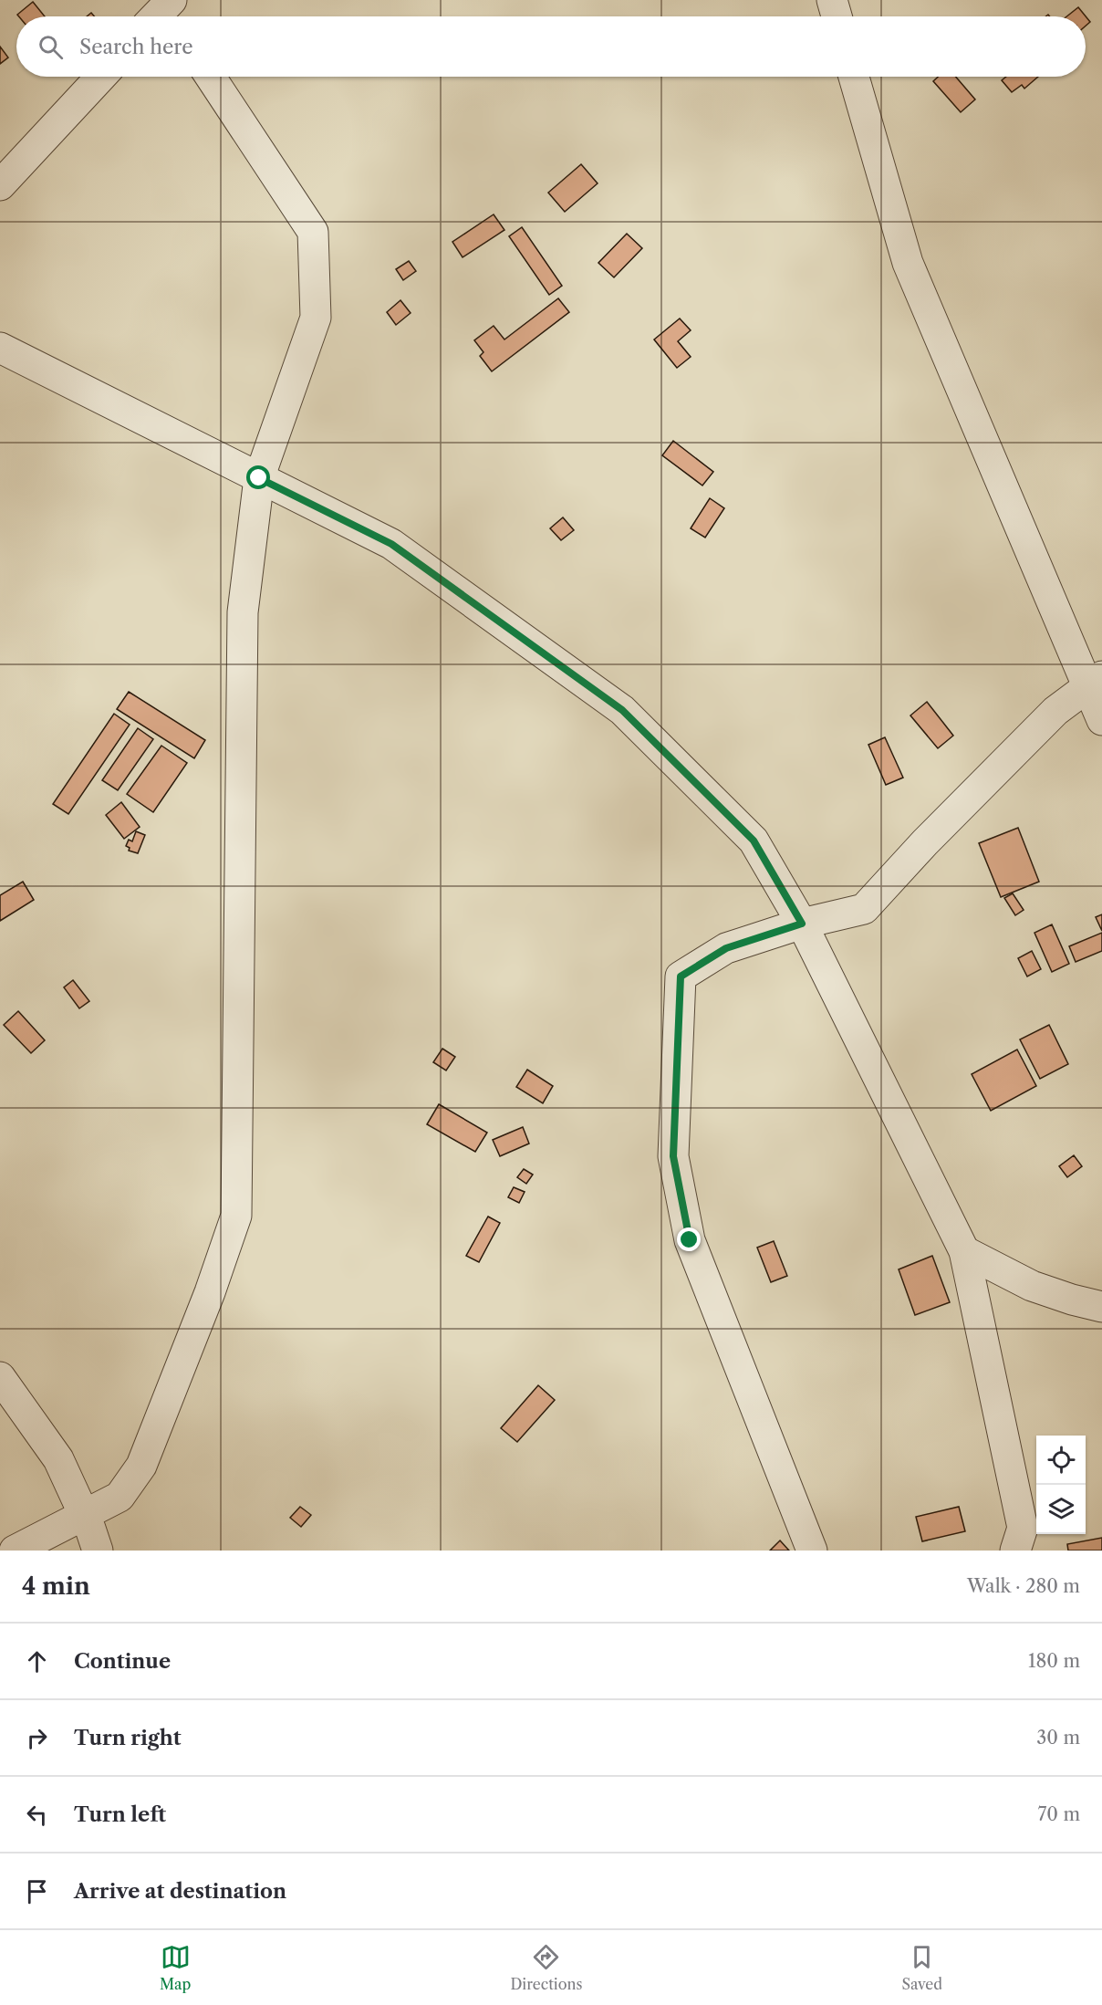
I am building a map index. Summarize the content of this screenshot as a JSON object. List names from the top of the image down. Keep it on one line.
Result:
{"page":{"search":"Search here","heading":["4 min","Walk · 280 m"],"list":[["Continue","180 m"],["Turn right","30 m"],["Turn left","70 m"],"Arrive at destination"],"nav":["Map","Directions","Saved"]}}
